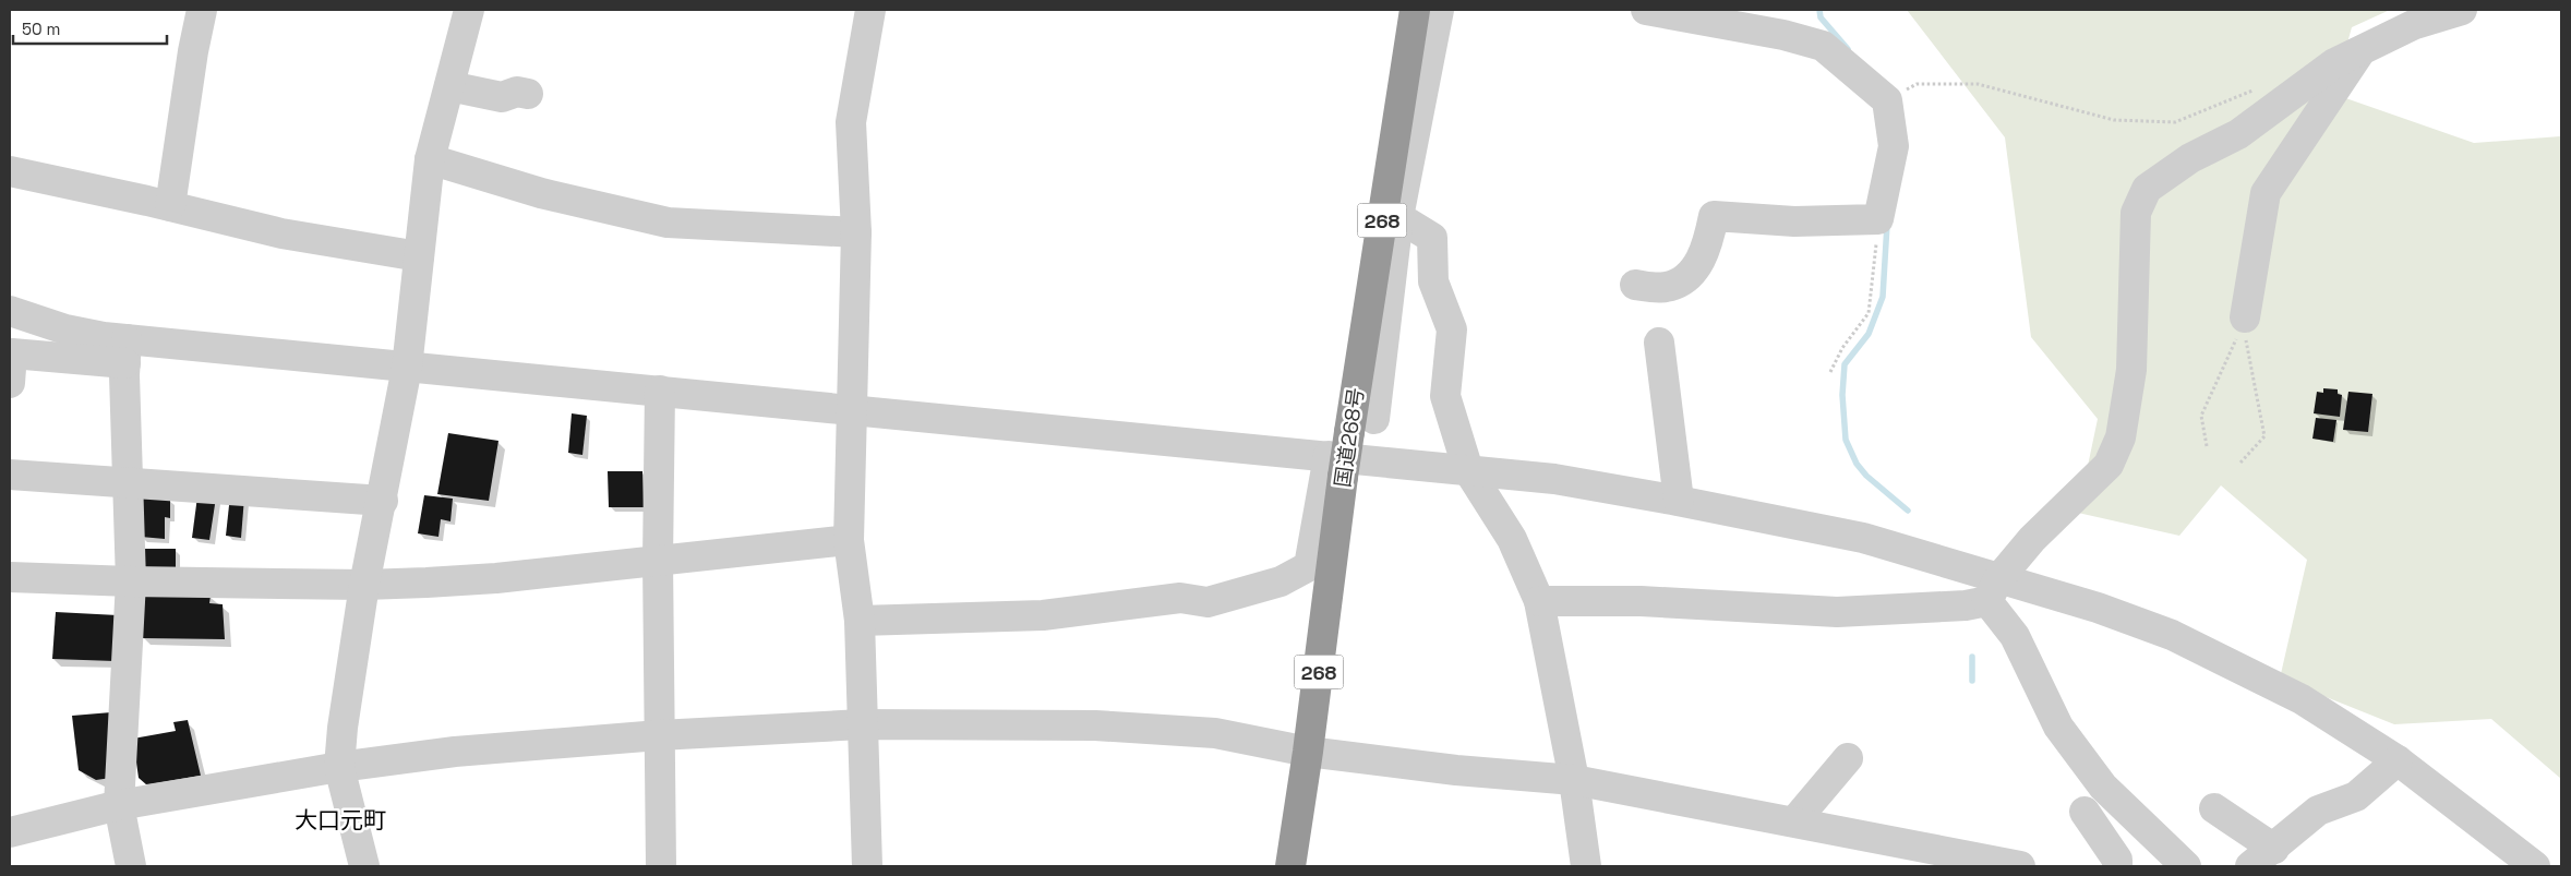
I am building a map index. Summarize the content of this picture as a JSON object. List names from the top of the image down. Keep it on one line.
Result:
{"streets":{"highway":["268","国道268号"]},"districts":["大口元町"],"scale_bar":"50 m"}
